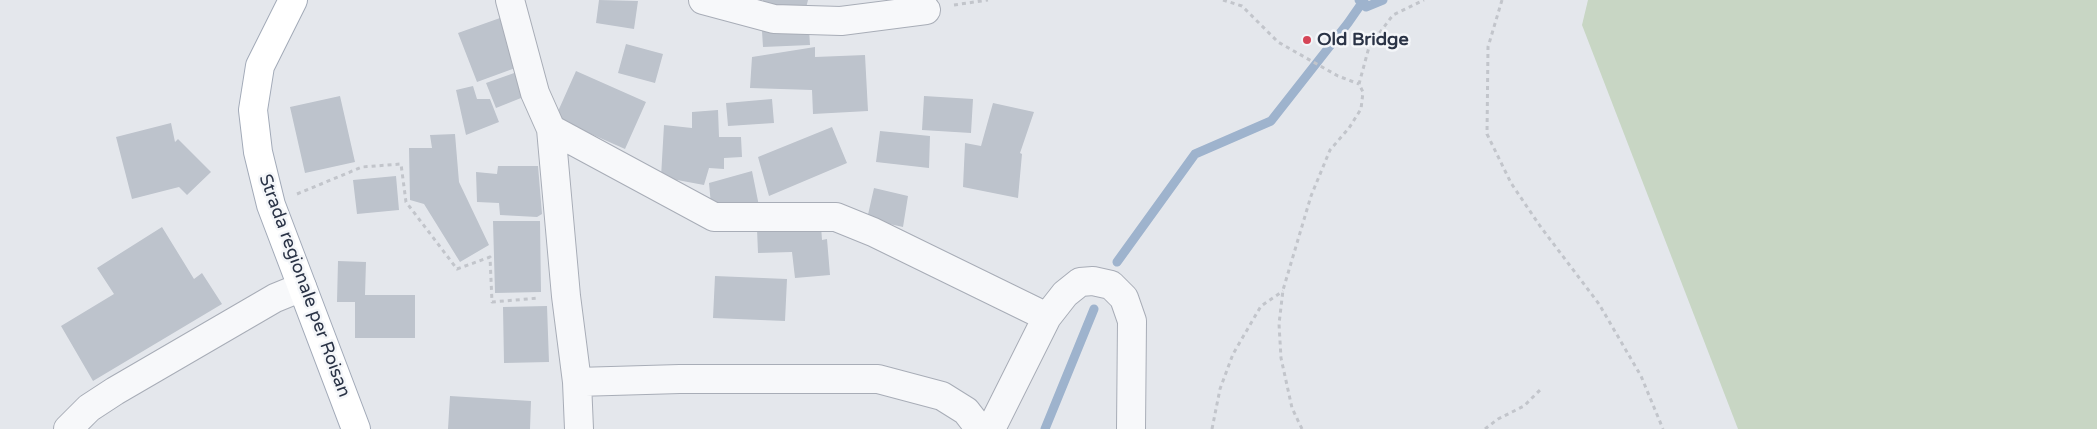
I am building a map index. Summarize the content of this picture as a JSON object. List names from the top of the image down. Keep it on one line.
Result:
{"streets":{"main road":["Strada regionale per Roisan"]},"places":["Old Bridge"]}
